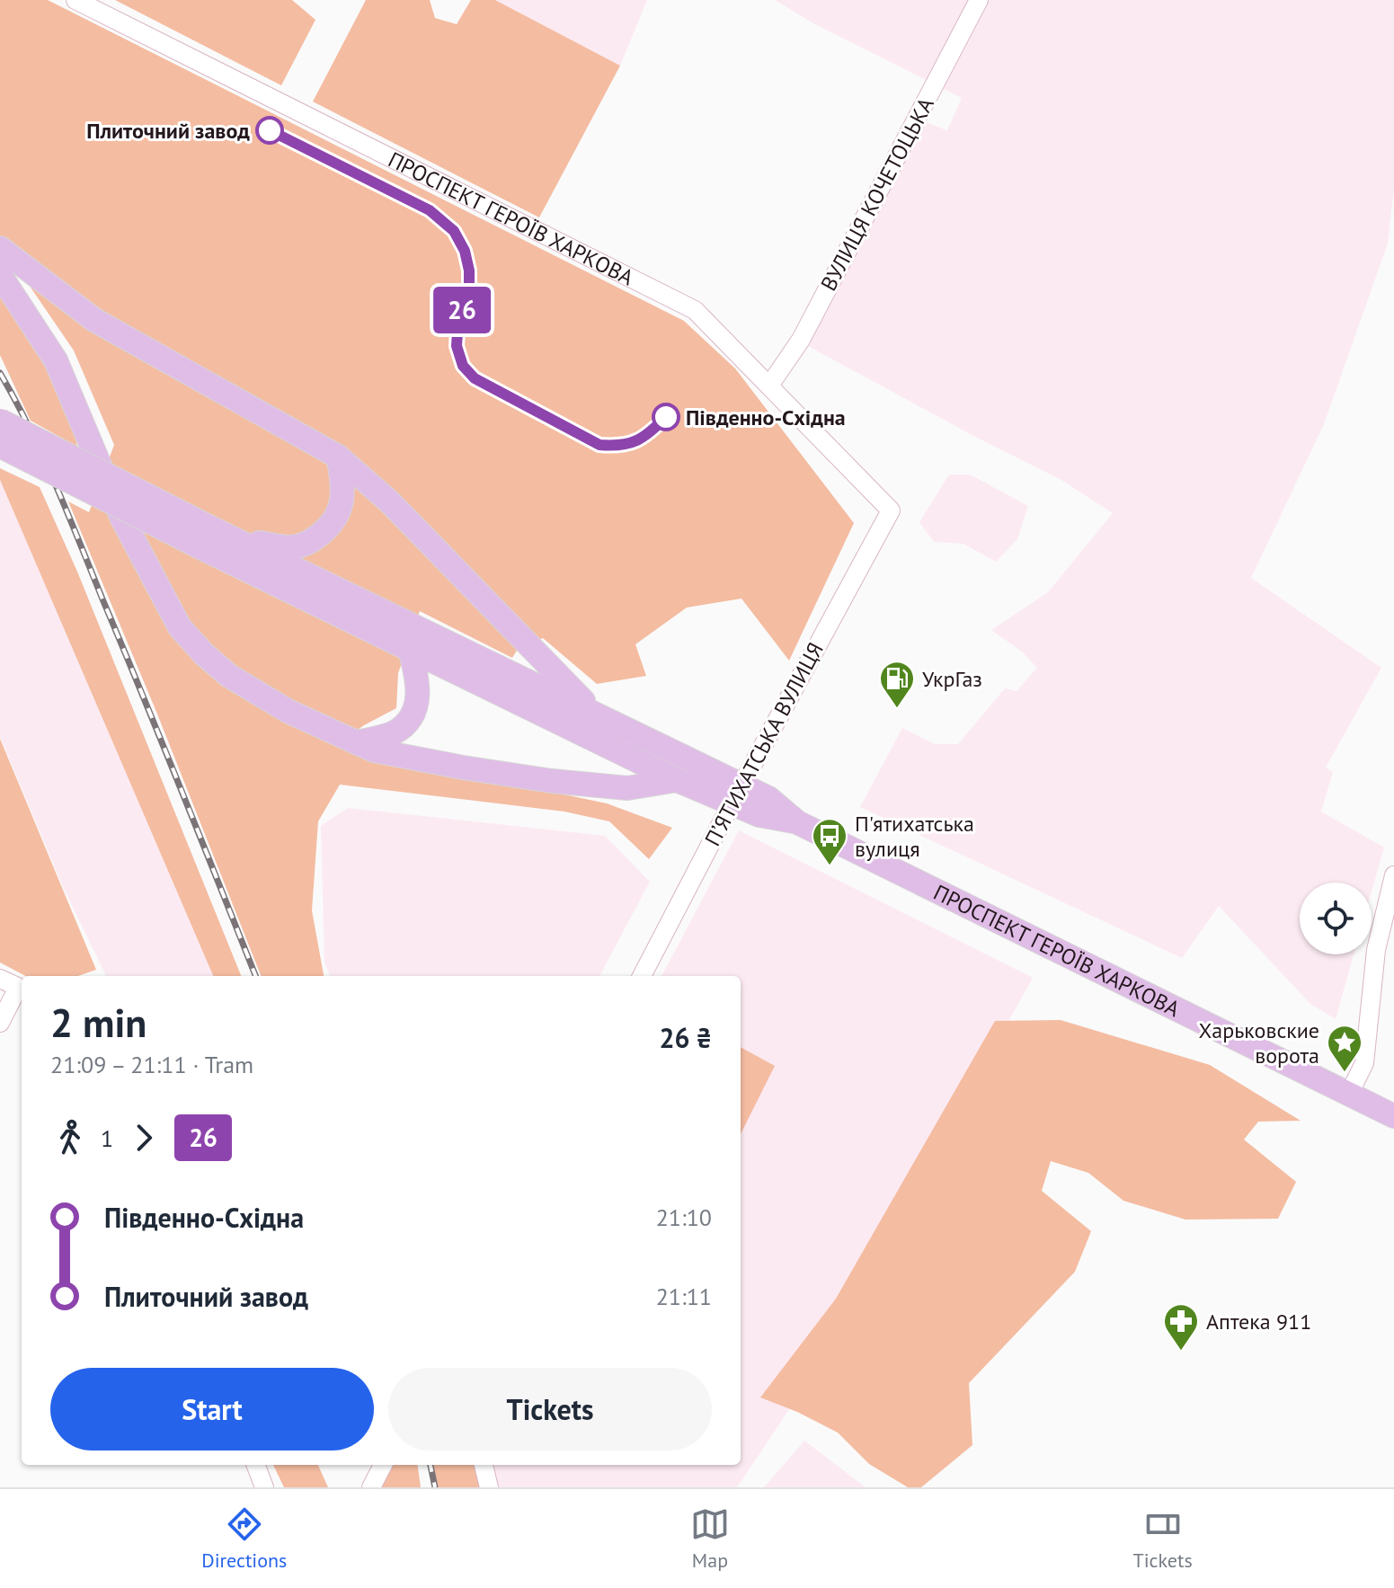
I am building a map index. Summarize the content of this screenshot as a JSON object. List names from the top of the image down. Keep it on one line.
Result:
{"streets":{"main road":["ПРОСПЕКТ ГЕРОЇВ ХАРКОВА"],"street":["ВУЛИЦЯ КОЧЕТОЦЬКА","П’ЯТИХАТСЬКА ВУЛИЦЯ"]},"crossings":[["ВУЛИЦЯ КОЧЕТОЦЬКА","ПРОСПЕКТ ГЕРОЇВ ХАРКОВА"],["ПРОСПЕКТ ГЕРОЇВ ХАРКОВА","П’ЯТИХАТСЬКА ВУЛИЦЯ"]],"places":{"other":["Плиточний завод","Південно-Східна"],"fuel station":["УкрГаз"],"bus stop":["П'ятихатська вулиця"],"place":["Харьковские ворота"],"pharmacy":["Аптека 911"]},"lines":["tram line 26"],"page":{"on_map":"26","heading":["2 min","21:09 – 21:11 · Tram","26 ₴"],"legs":["1","26"],"list":[{"name":"Південно-Східна","value":"21:10"},{"name":"Плиточний завод","value":"21:11"}],"buttons":["Start","Tickets"],"tabs":["Directions","Map","Tickets"]}}
